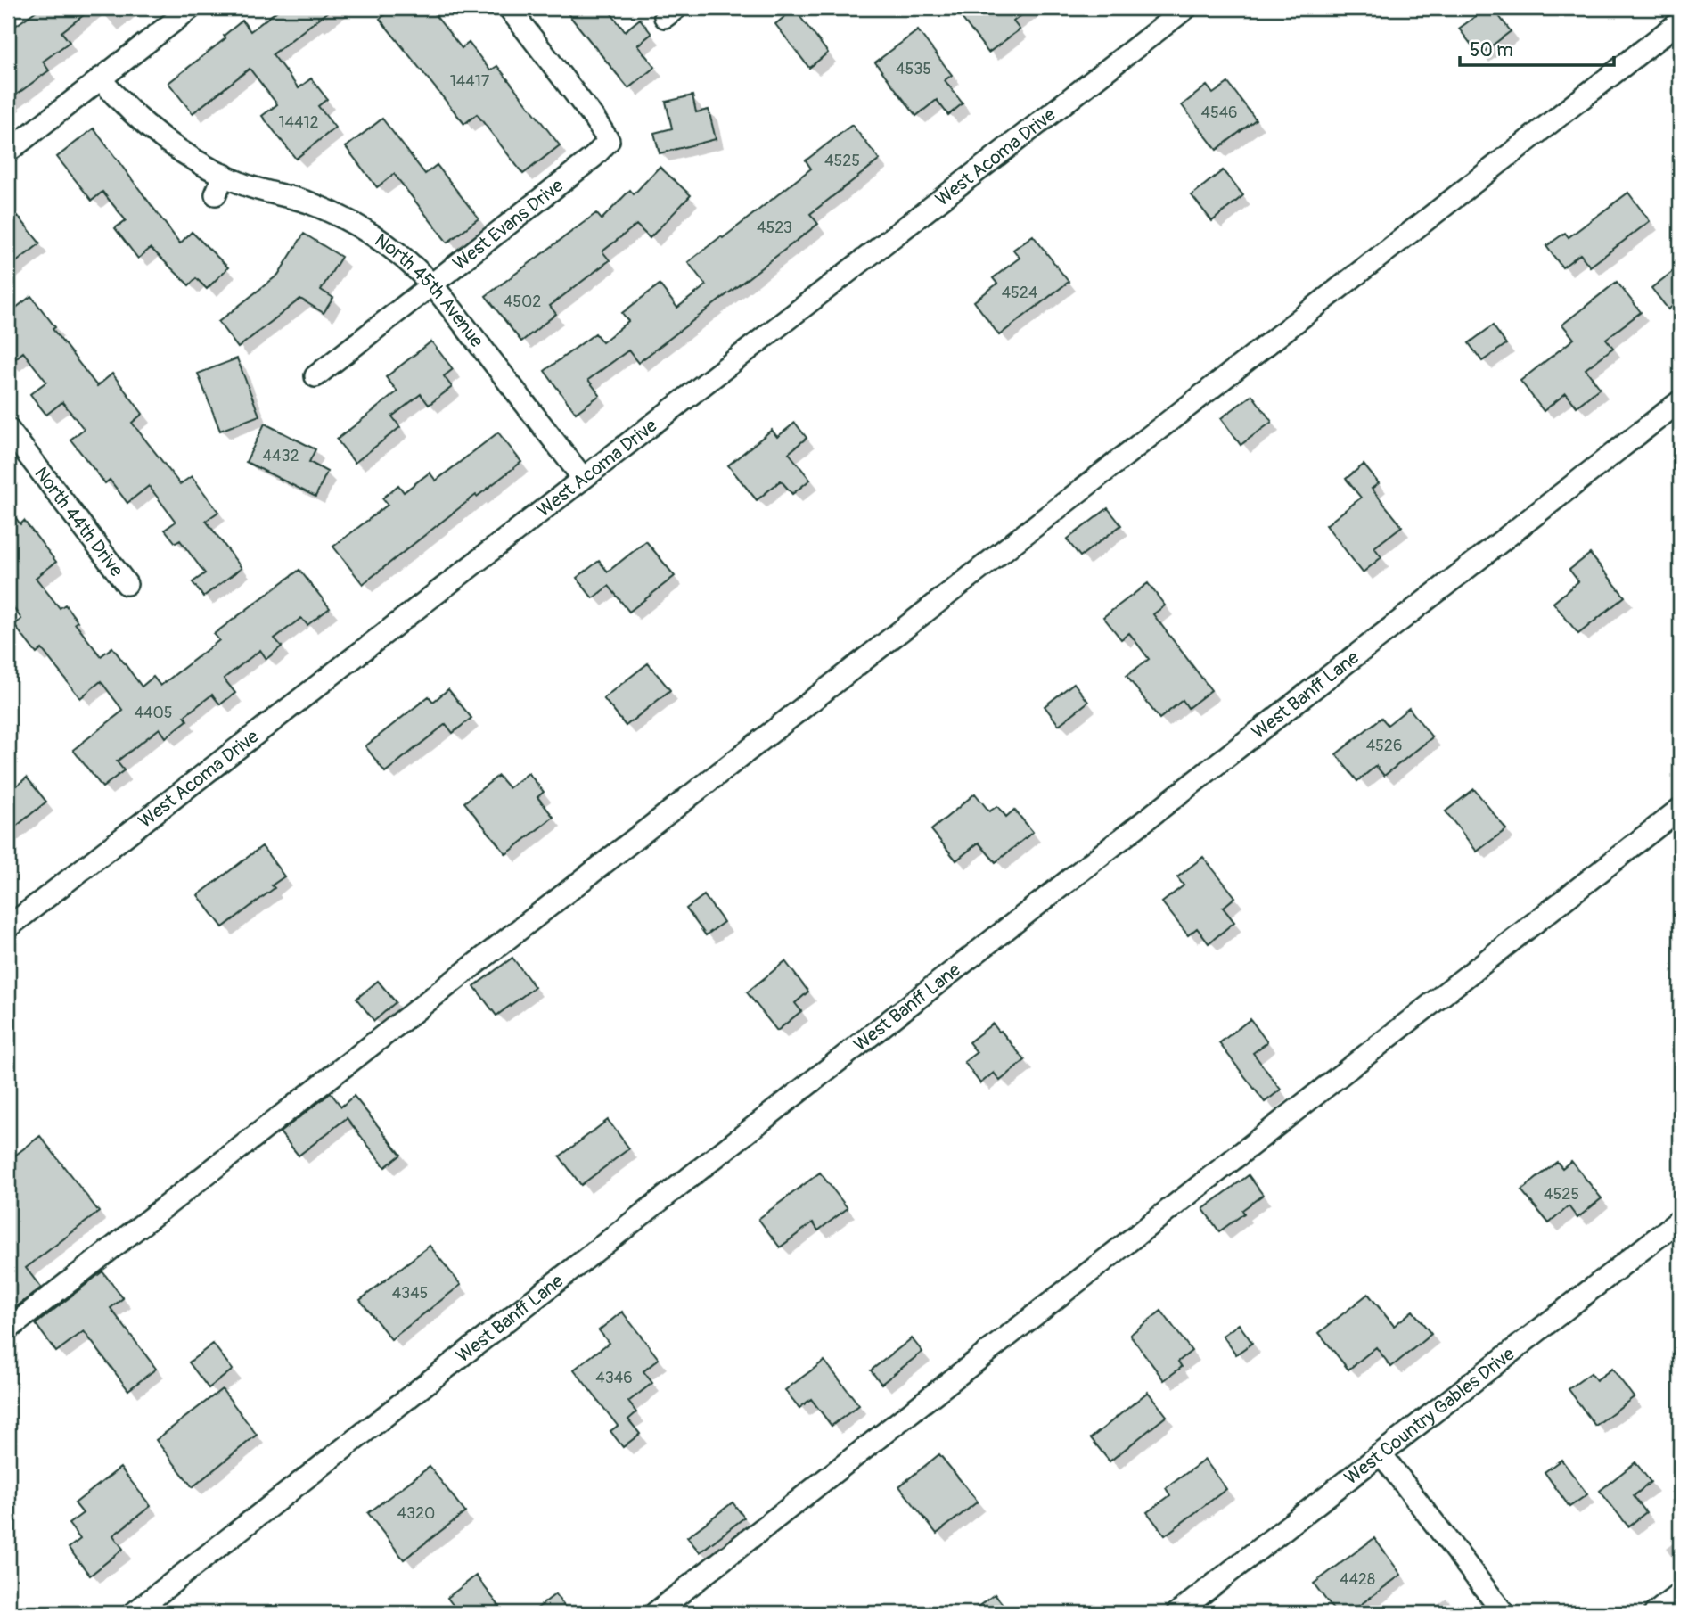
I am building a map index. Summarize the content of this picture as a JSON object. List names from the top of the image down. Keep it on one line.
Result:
{"streets":{"street":["West Acoma Drive","West Evans Drive","North 45th Avenue","North 44th Drive","West Banff Lane","West Country Gables Drive"]},"crossings":[["West Acoma Drive","North 45th Avenue"],["West Evans Drive","North 45th Avenue"]],"house_numbers":["4535","14417","4546","14412","4525","4523","4524","4502","4432","4405","4526","4525","4345","4346","4320","4428"],"scale_bar":"50 m"}
